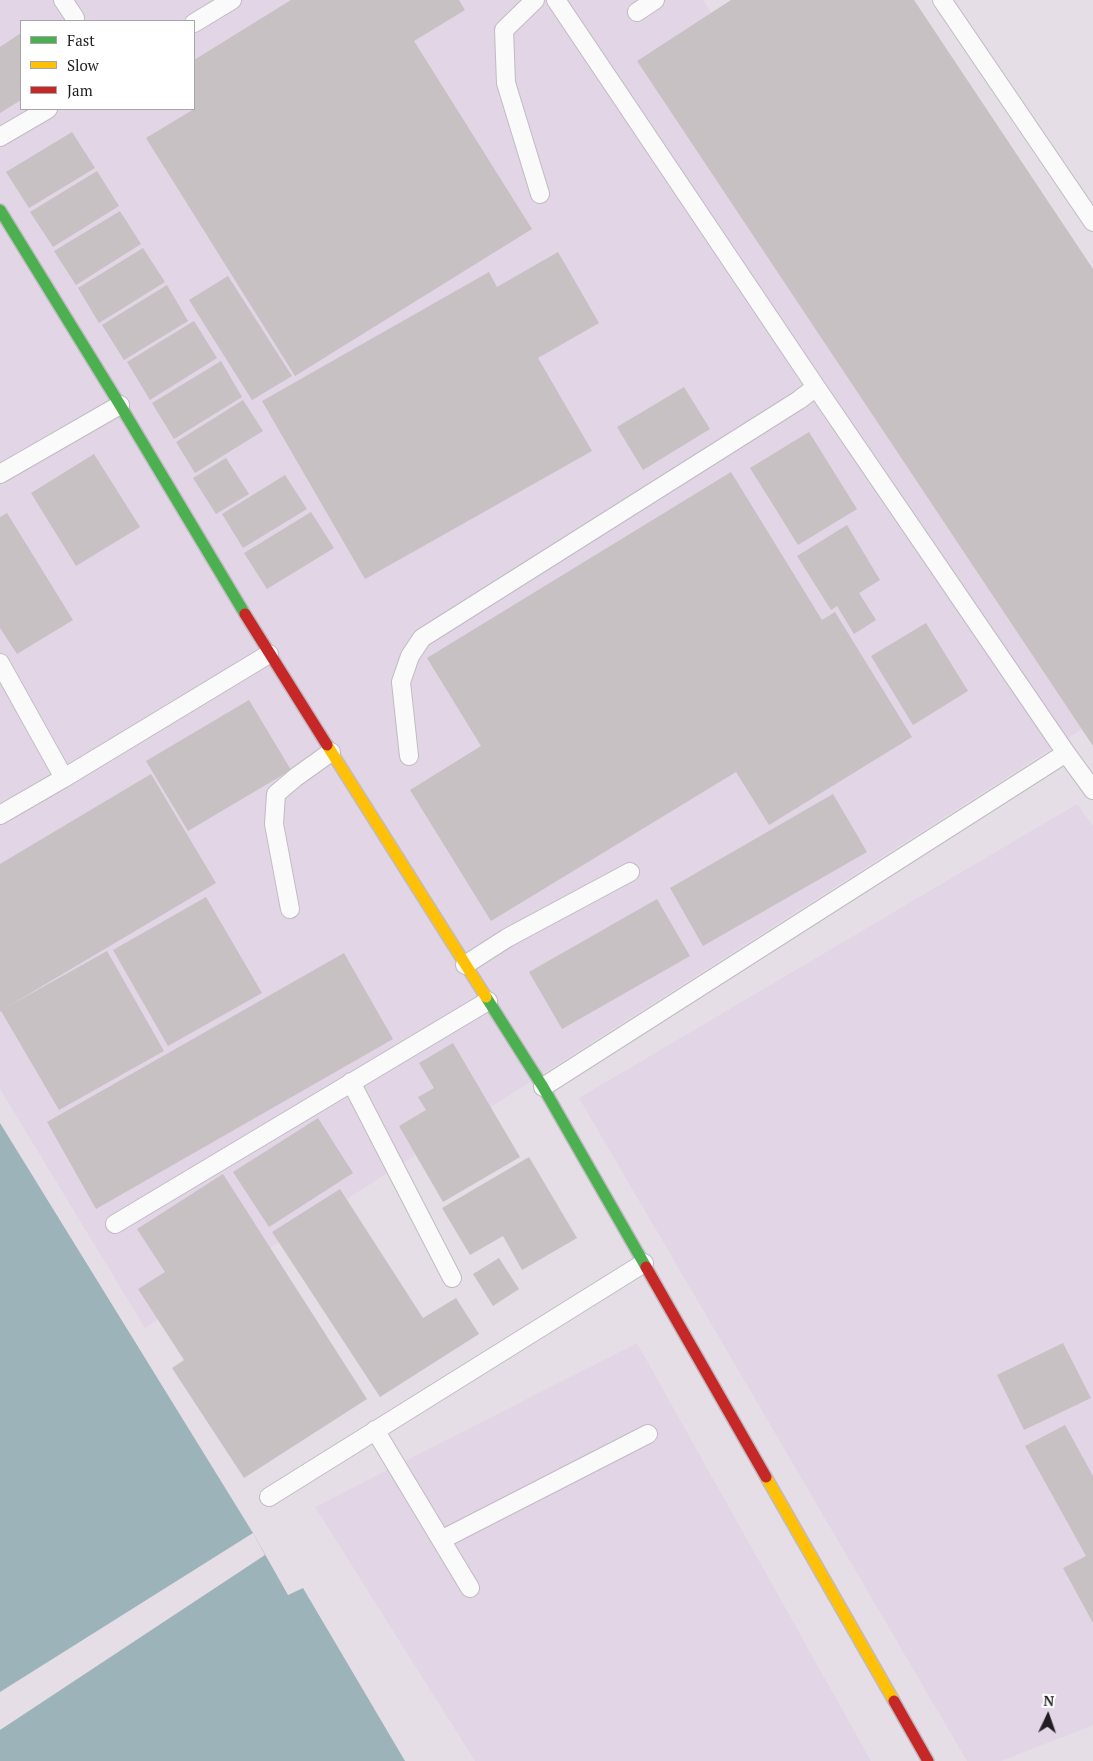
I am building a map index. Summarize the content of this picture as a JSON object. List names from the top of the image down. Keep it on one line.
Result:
{"legend":["Fast","Slow","Jam"],"north":"top"}
